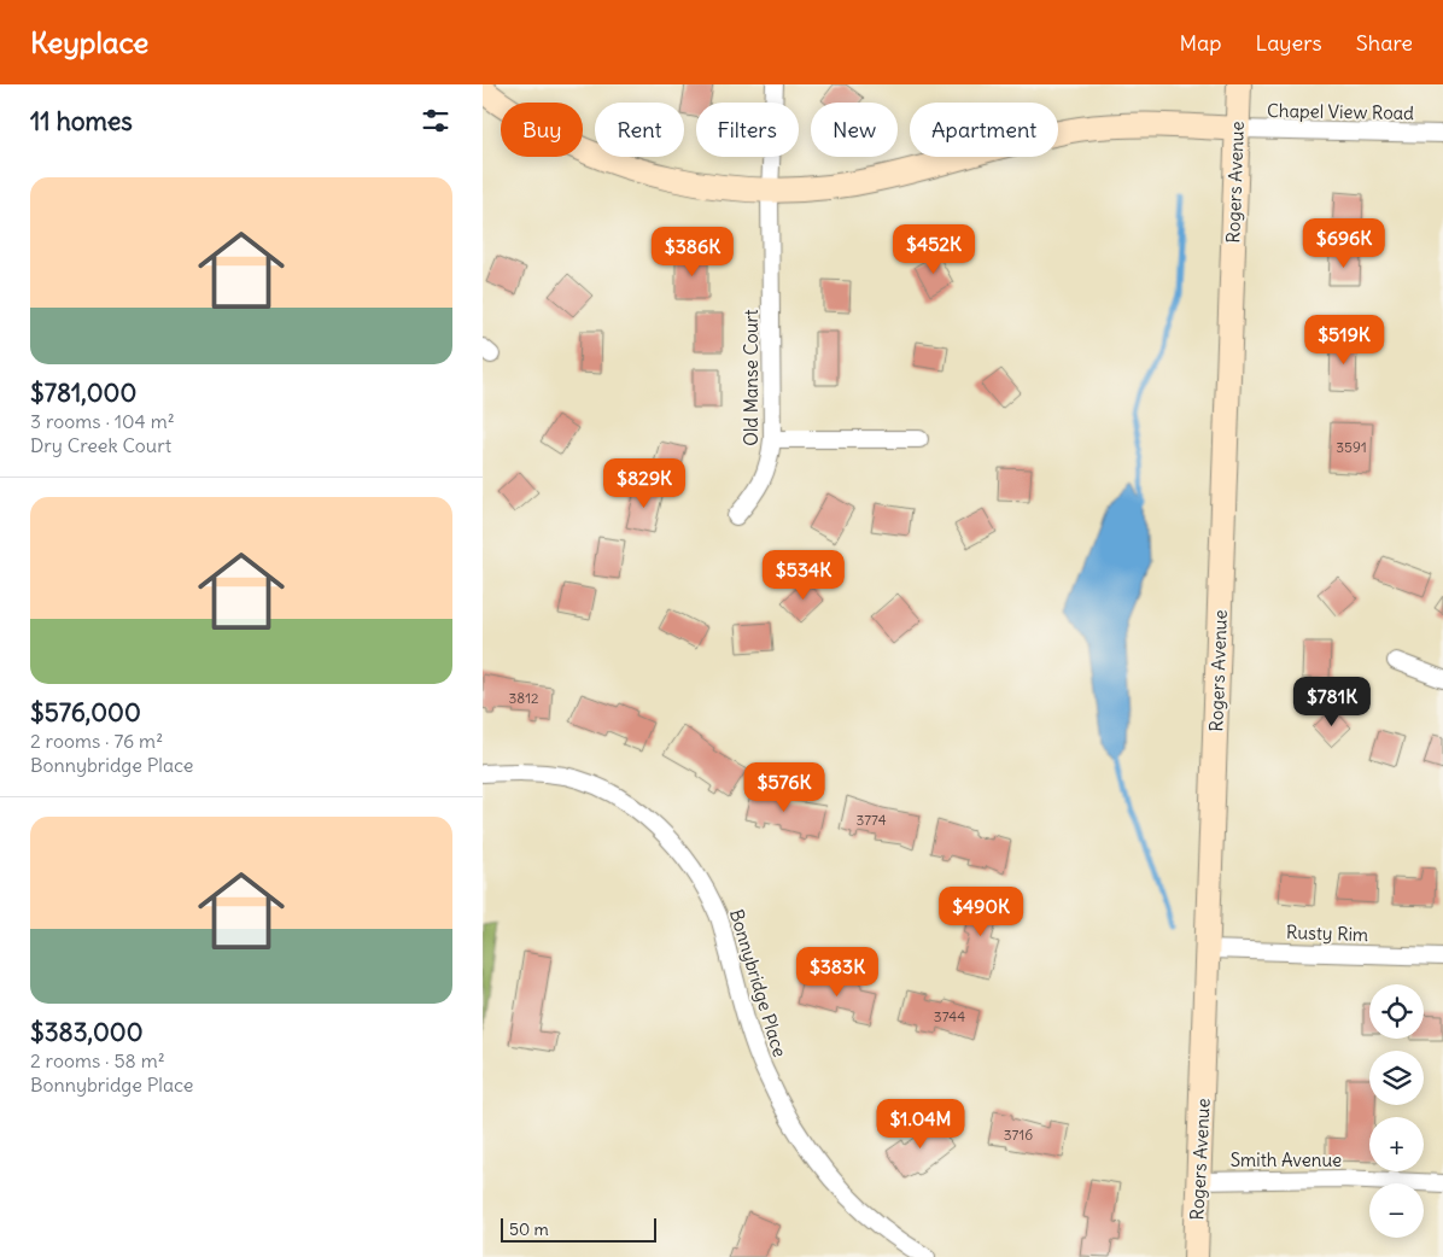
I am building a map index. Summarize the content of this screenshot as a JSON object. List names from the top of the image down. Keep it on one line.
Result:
{"streets":{"street":["Chapel View Road","Rogers Avenue","Old Manse Court","Rusty Rim","Bonnybridge Place","Smith Avenue"]},"crossings":[["Chapel View Road","Rogers Avenue"],["Rogers Avenue","Rusty Rim"],["Rogers Avenue","Smith Avenue"]],"house_numbers":["3591","3812","3774","3744","3716"],"scale_bar":"50 m","page":{"header":"Keyplace","nav":["Map","Layers","Share"],"heading":"11 homes","chip":["Buy","Rent","Filters","New","Apartment"],"list":[{"name":"$781,000","note":"3 rooms · 104 m² · Dry Creek Court"},{"name":"$576,000","note":"2 rooms · 76 m² · Bonnybridge Place"},{"name":"$383,000","note":"2 rooms · 58 m² · Bonnybridge Place"}],"price":["$696K","$452K","$386K","$519K","$829K","$534K","$781K","$576K","$490K","$383K","$1.04M"],"map_buttons":["+","−"],"scale":"50 m"}}
